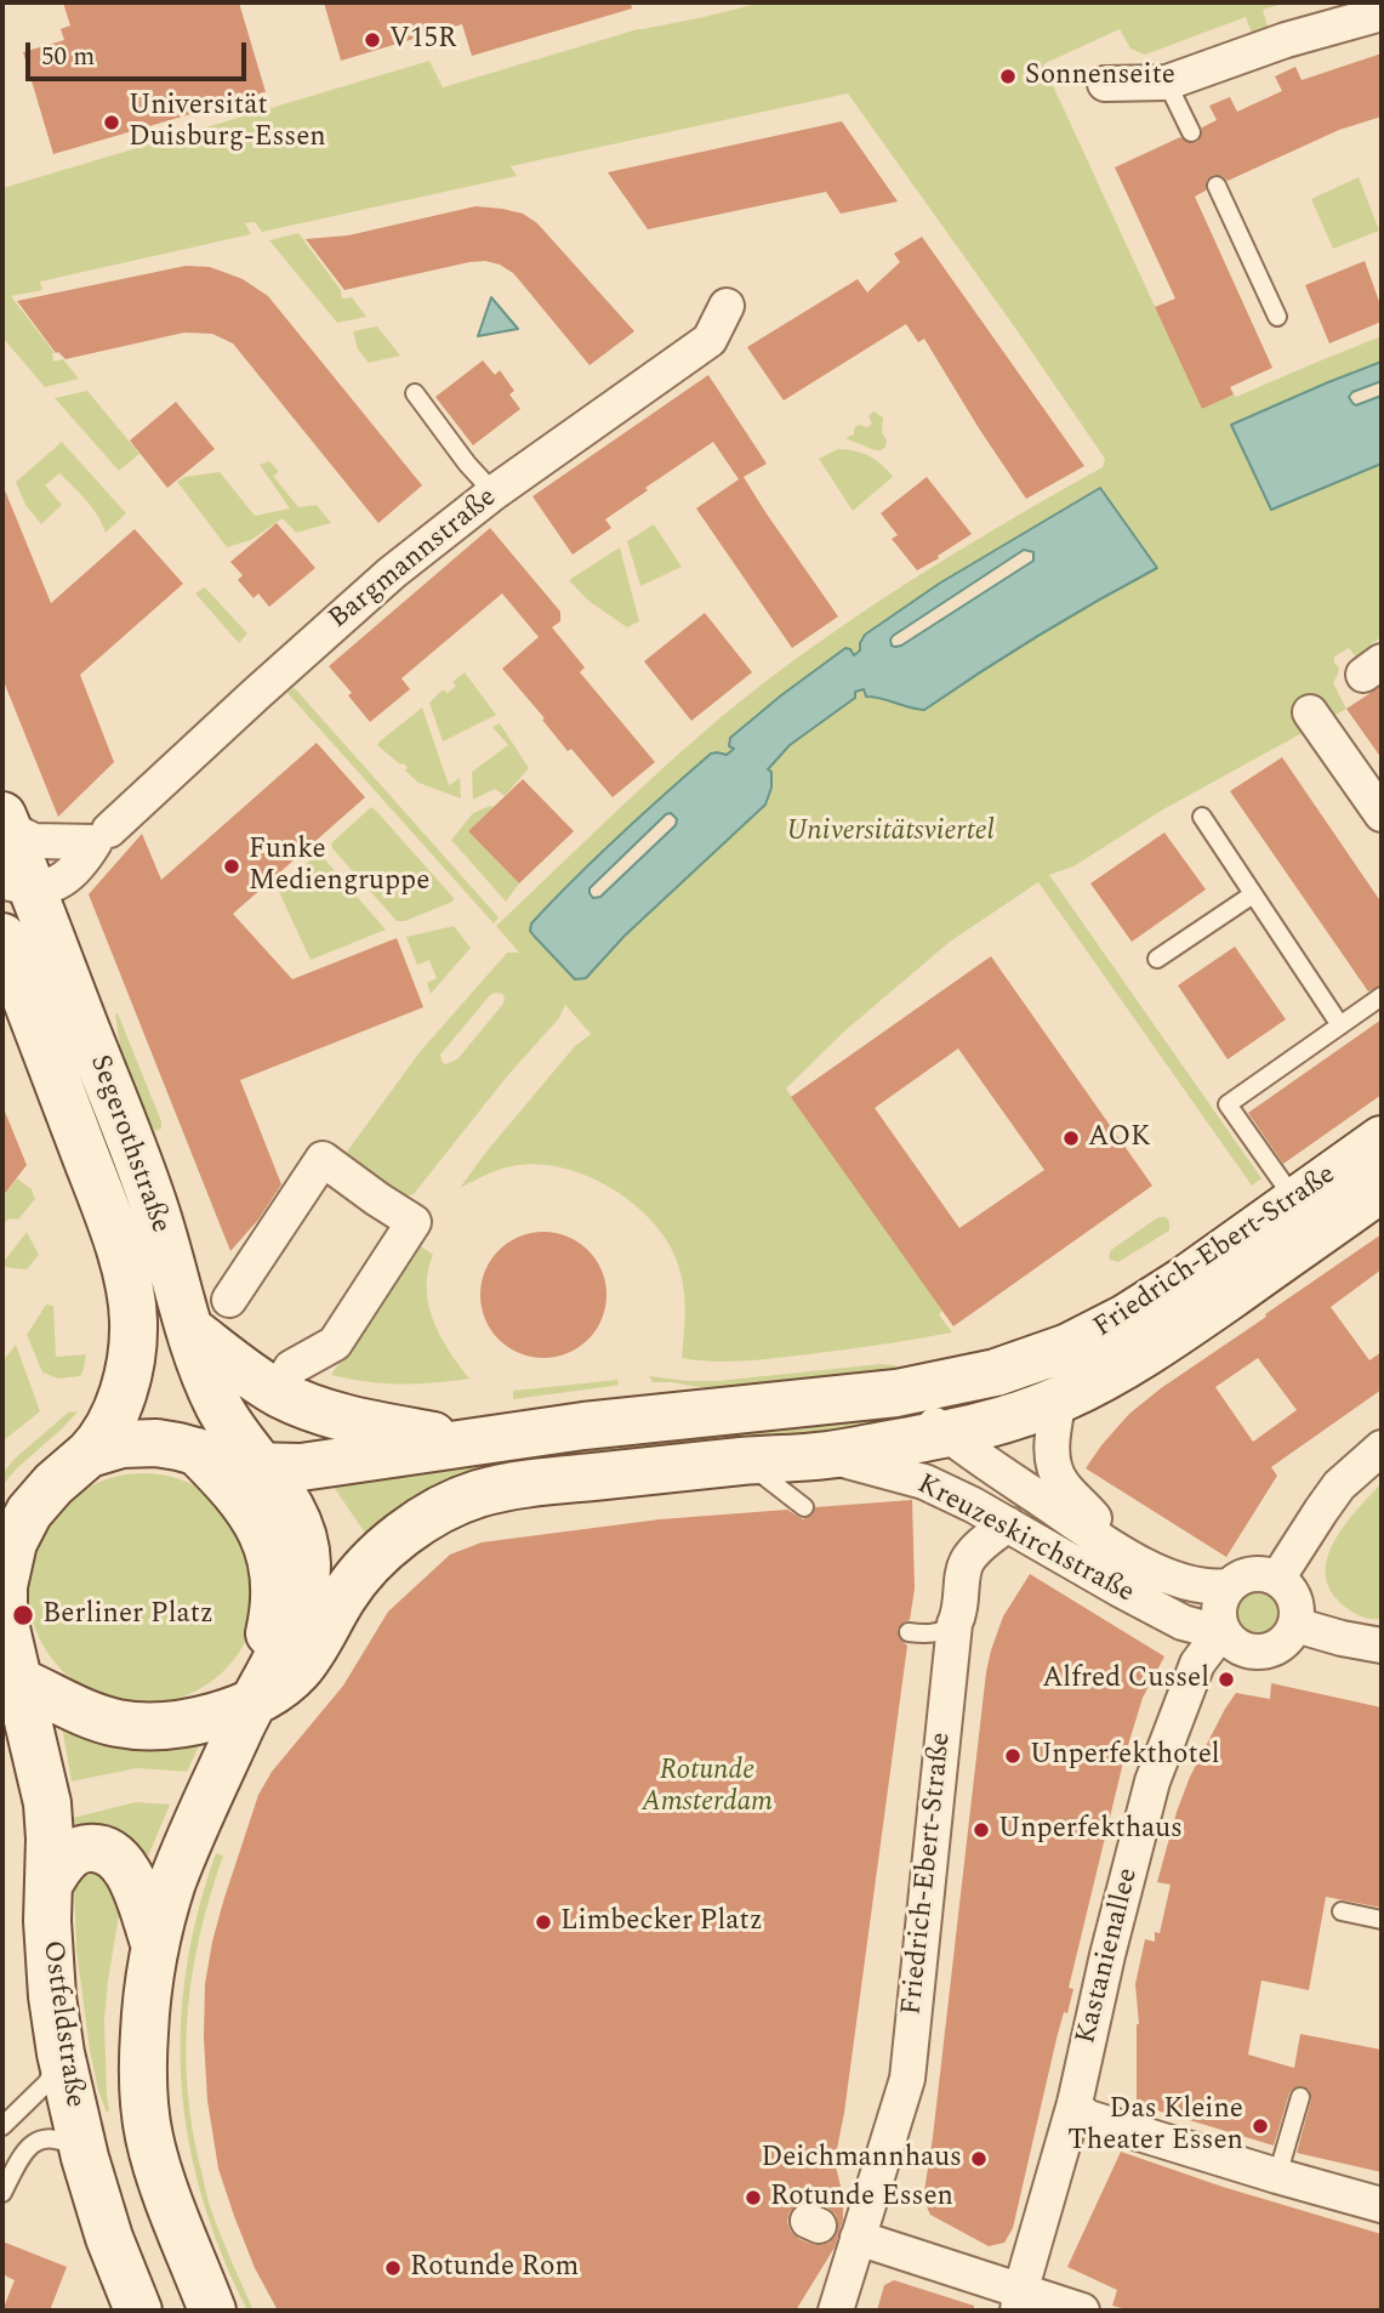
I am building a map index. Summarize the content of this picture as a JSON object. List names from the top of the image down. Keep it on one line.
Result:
{"streets":{"main road":["Segerothstraße","Friedrich-Ebert-Straße","Ostfeldstraße"],"street":["Bargmannstraße","Kreuzeskirchstraße","Kastanienallee"]},"crossings":[["Segerothstraße","Friedrich-Ebert-Straße"],["Segerothstraße","Ostfeldstraße"],["Friedrich-Ebert-Straße","Kreuzeskirchstraße"],["Friedrich-Ebert-Straße","Ostfeldstraße"],["Kreuzeskirchstraße","Kastanienallee"]],"parks":["Universitätsviertel","Rotunde Amsterdam"],"places":["V15R","Sonnenseite","Universität Duisburg-Essen","Funke Mediengruppe","AOK","Berliner Platz","Alfred Cussel","Unperfekthotel","Unperfekthaus","Limbecker Platz","Das Kleine Theater Essen","Deichmannhaus","Rotunde Essen","Rotunde Rom"],"scale_bar":"50 m"}
